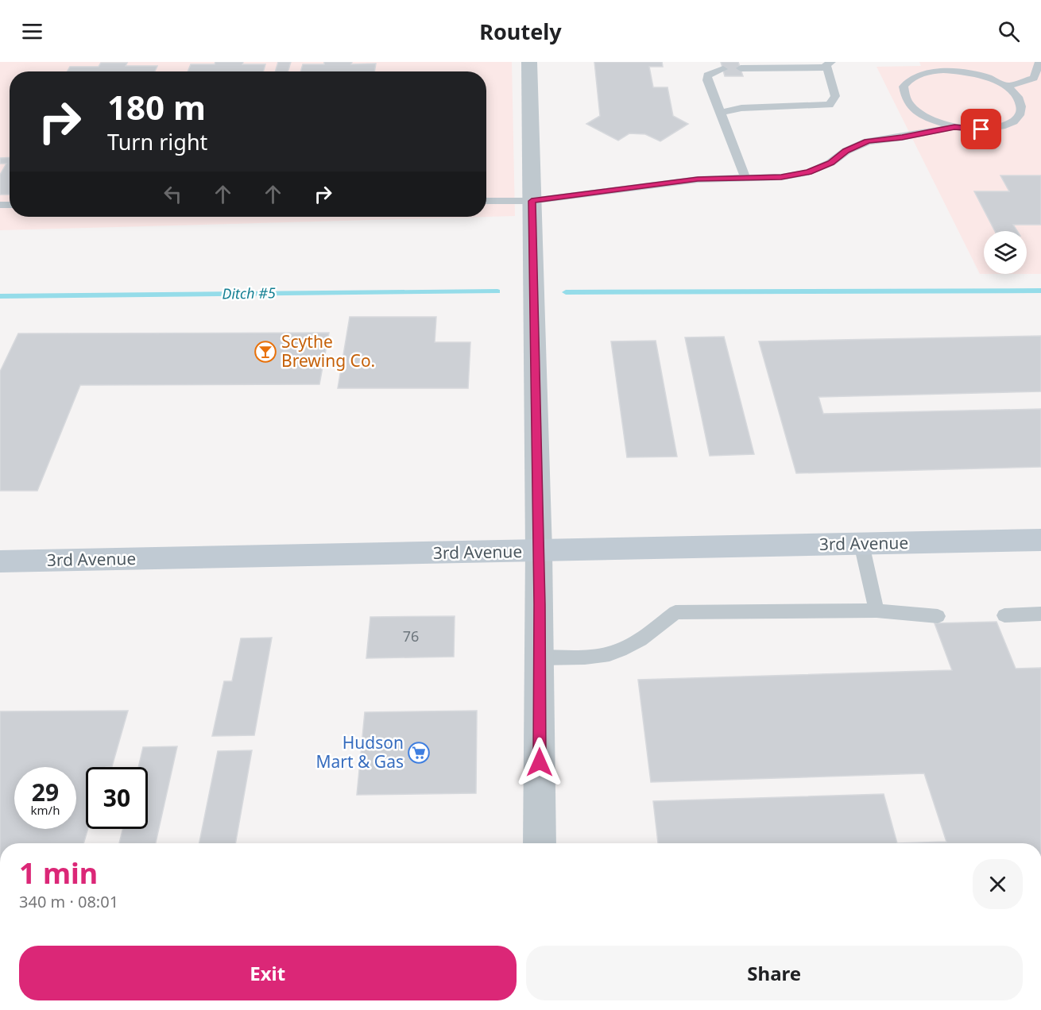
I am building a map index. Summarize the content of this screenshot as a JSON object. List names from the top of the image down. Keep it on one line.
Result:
{"streets":{"main road":["3rd Avenue"]},"water":["Ditch #5"],"places":{"bar":["Scythe Brewing Co."],"supermarket":["Hudson Mart & Gas"]},"house_numbers":["76"],"page":{"header":"Routely","turn":["180 m","Turn right"],"speed":"29 km/h","limit":"30","heading":["1 min","340 m · 08:01"],"buttons":["Exit","Share"]}}
